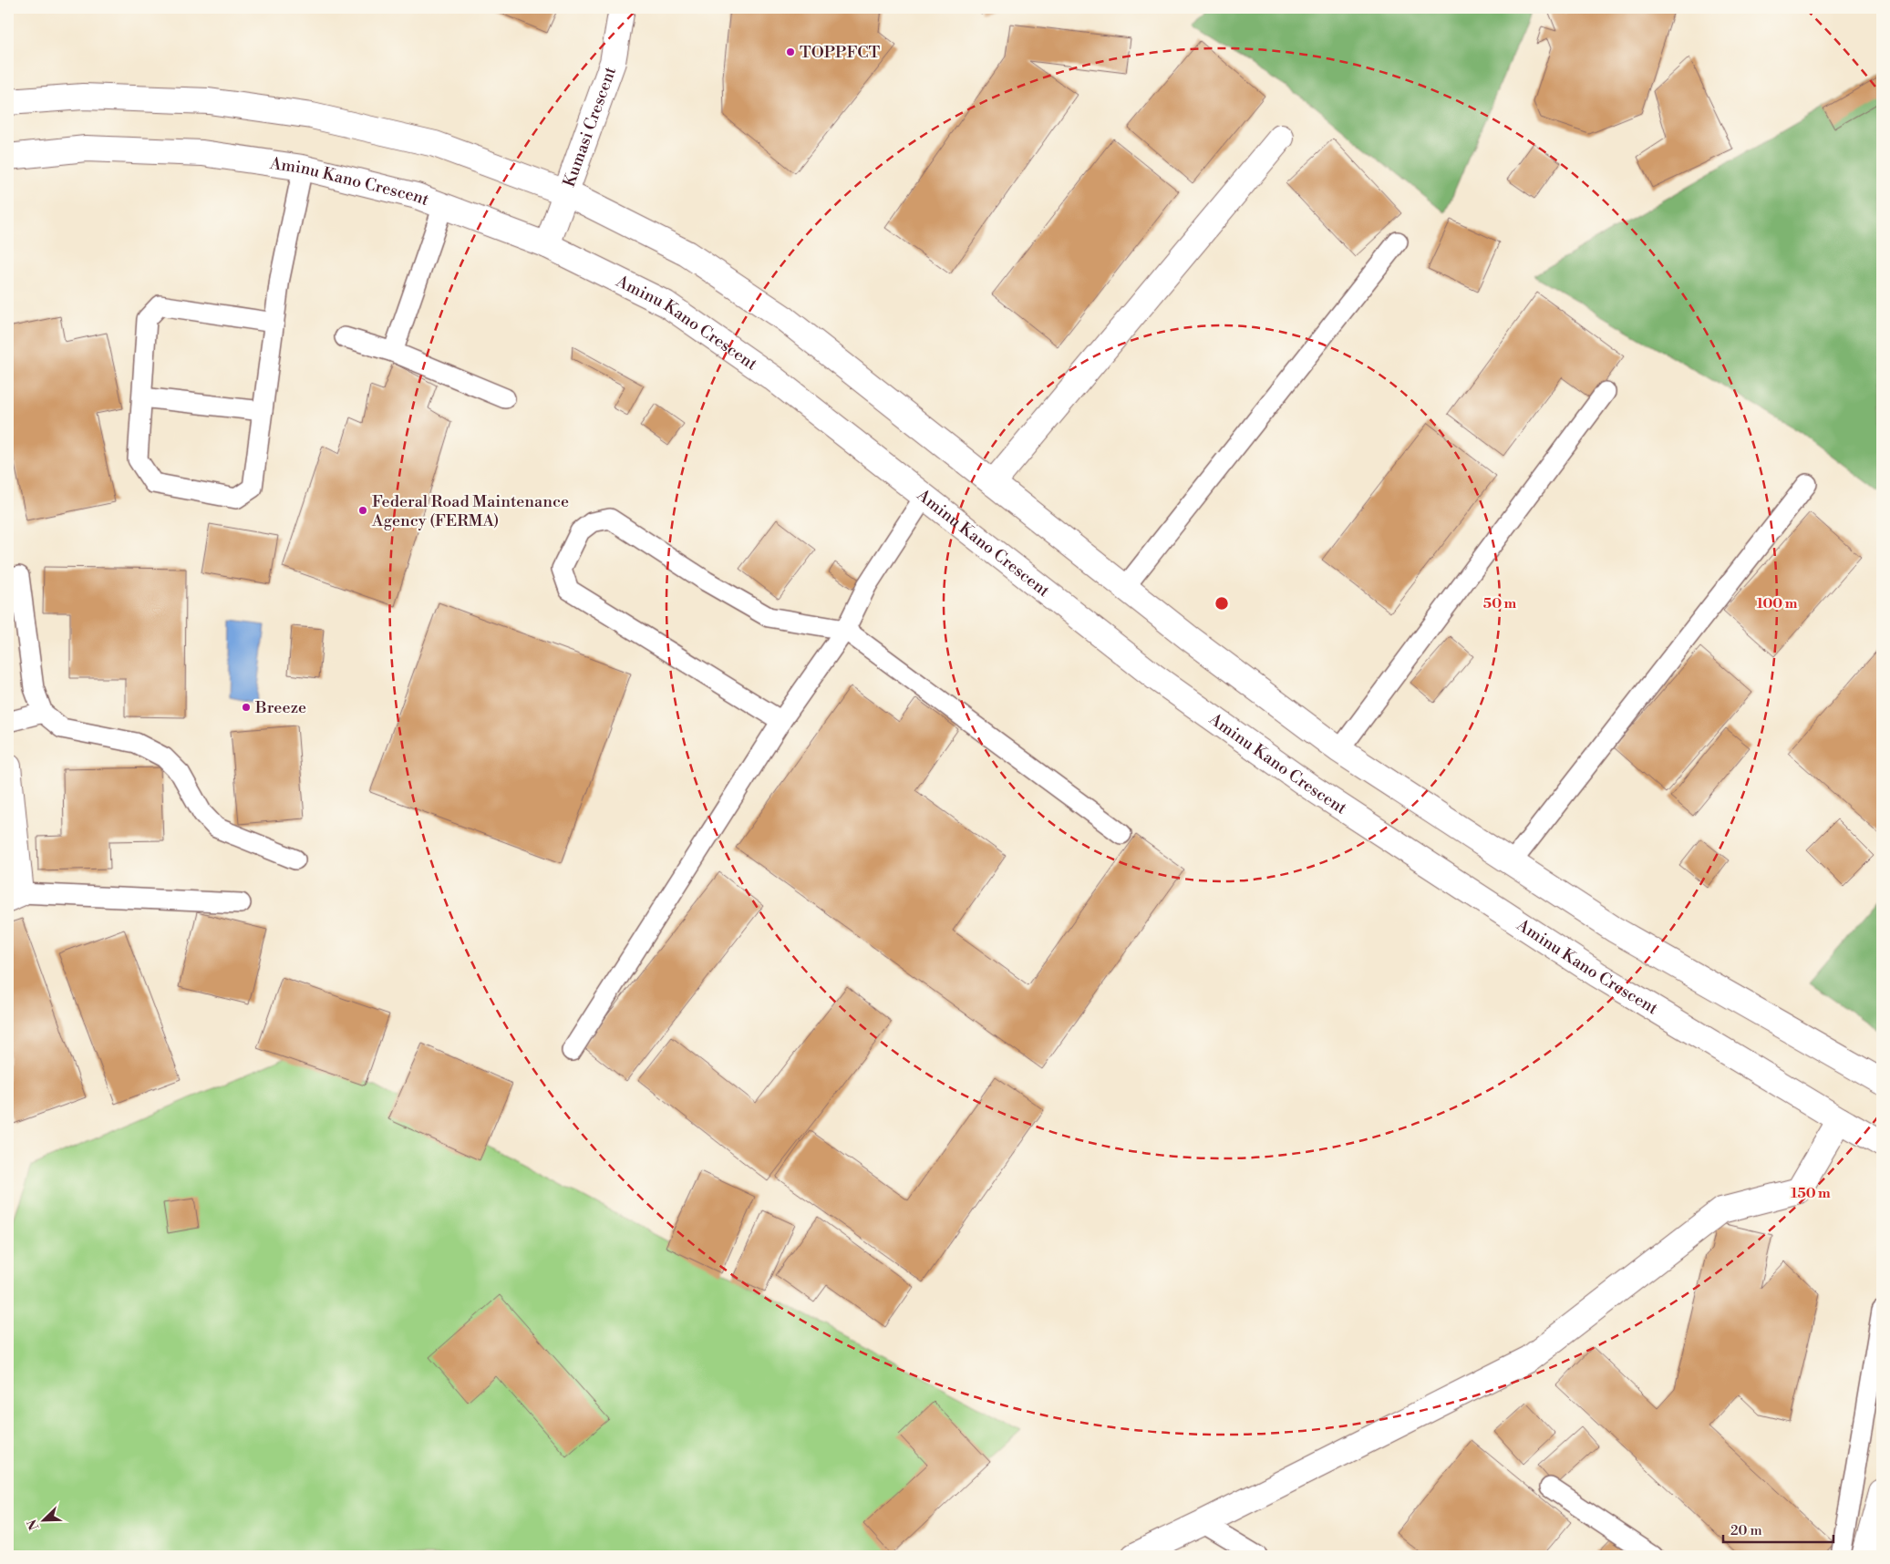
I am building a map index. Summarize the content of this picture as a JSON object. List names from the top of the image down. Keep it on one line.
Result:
{"streets":{"street":["Kumasi Crescent","Aminu Kano Crescent"]},"crossings":[["Kumasi Crescent","Aminu Kano Crescent"]],"places":["TOPPFCT","Federal Road Maintenance Agency (FERMA)","Breeze"],"scale_bar":"20 m","north":"bottom left","rings":["50 m","100 m","150 m"]}
